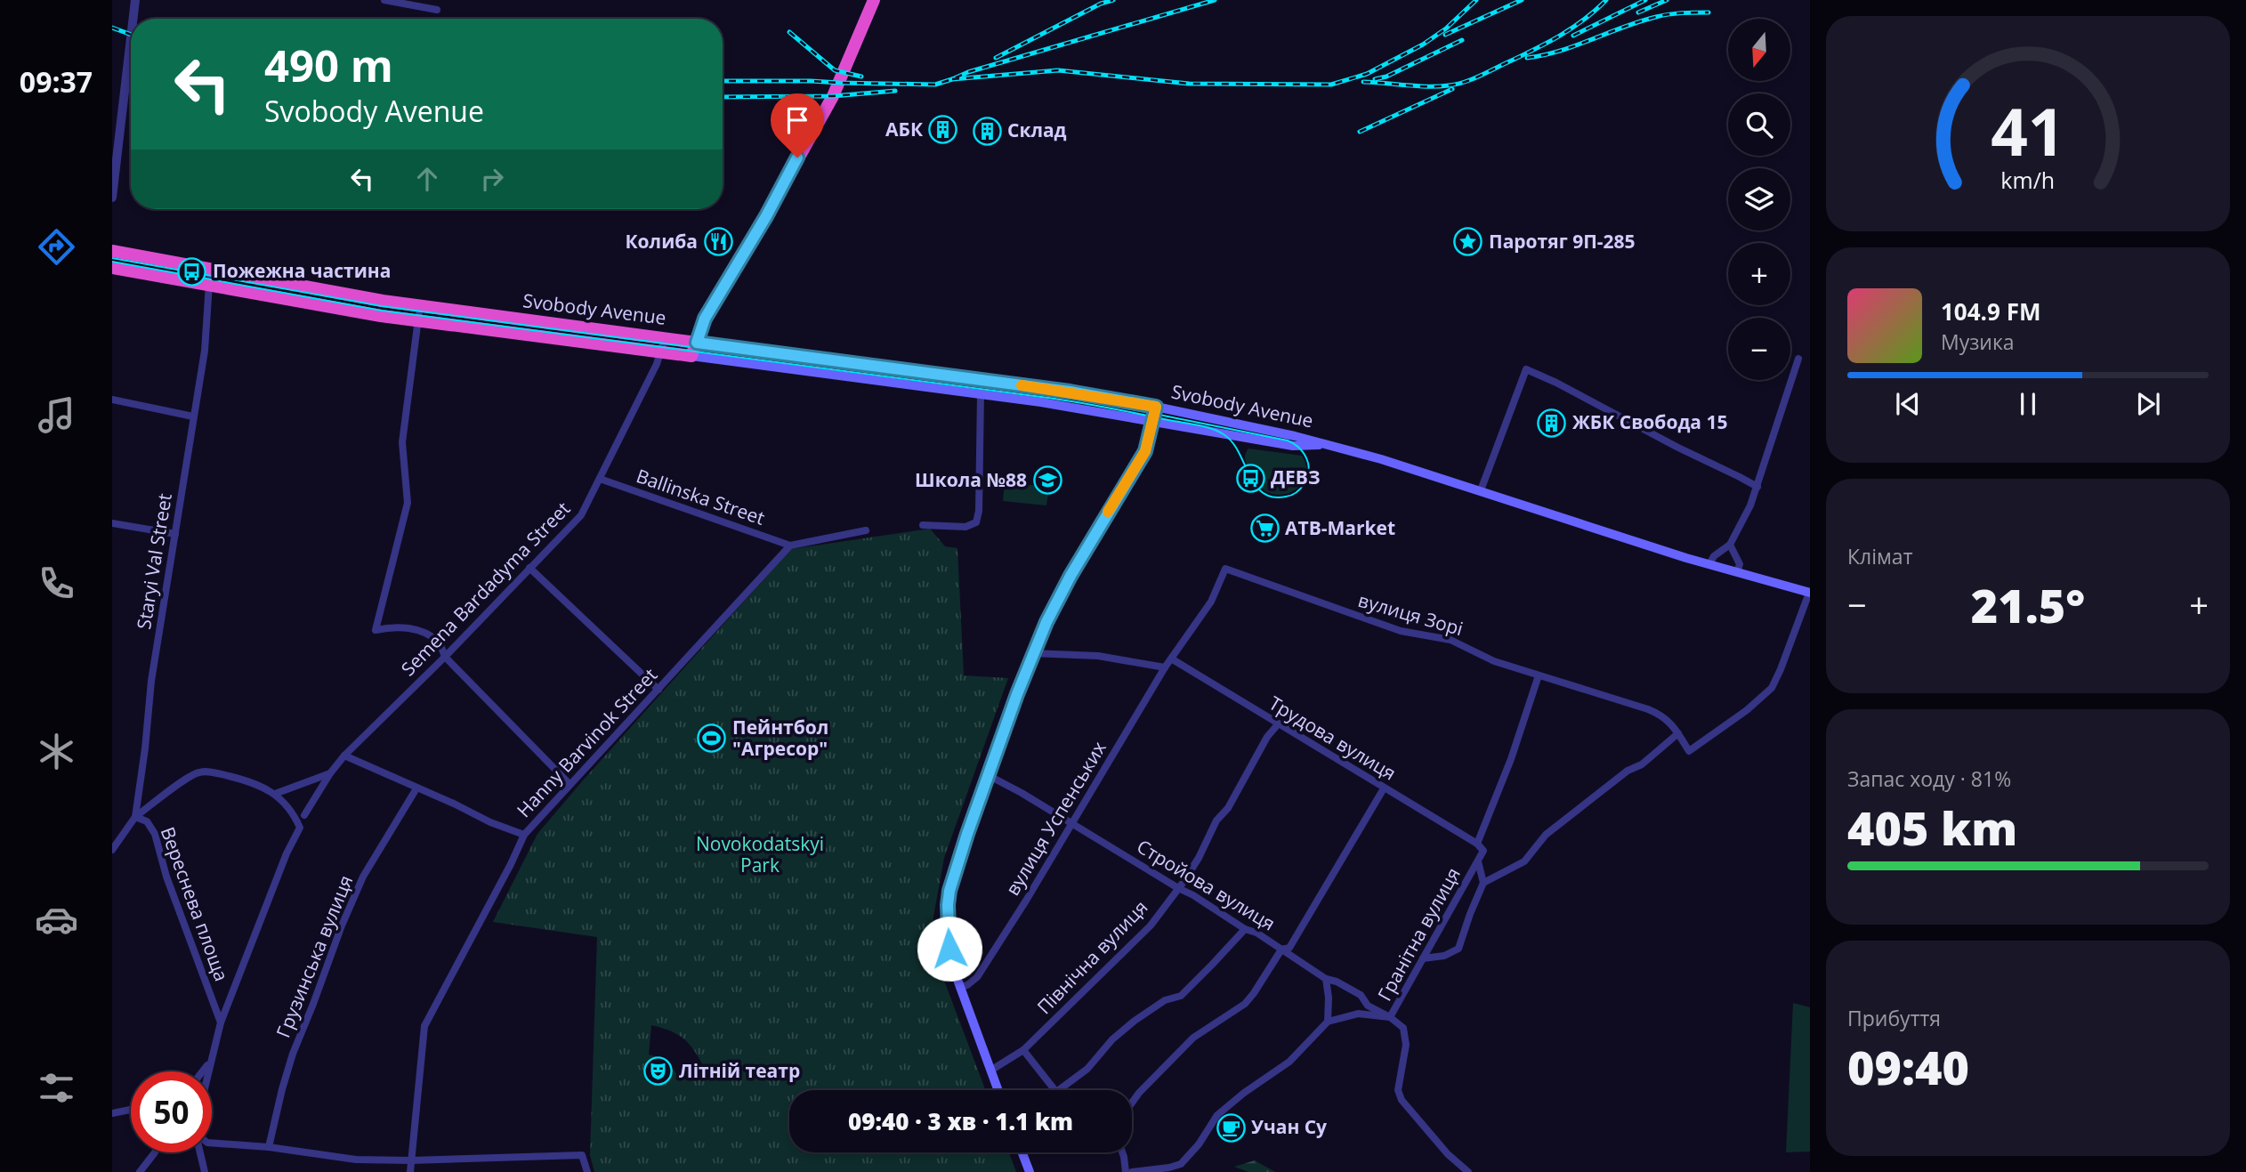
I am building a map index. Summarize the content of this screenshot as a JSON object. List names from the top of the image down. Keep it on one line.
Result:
{"streets":{"highway":["Svobody Avenue"],"street":["Ballinska Street","Staryi Val Street","Semena Bardadyma Street","вулиця Зорі","Трудова вулиця","Hanny Barvinok Street","вулиця Успенських","Стройова вулиця","Вереснева площа","Гранітна вулиця","Грузинська вулиця","Північна вулиця"]},"crossings":[["Svobody Avenue","Staryi Val Street"],["Svobody Avenue","Semena Bardadyma Street"],["Svobody Avenue","вулиця Зорі"],["Ballinska Street","Semena Bardadyma Street"],["Ballinska Street","Hanny Barvinok Street"],["Staryi Val Street","Вереснева площа"],["вулиця Зорі","Трудова вулиця"],["вулиця Зорі","вулиця Успенських"],["Трудова вулиця","вулиця Успенських"],["Трудова вулиця","Гранітна вулиця"],["Трудова вулиця","Північна вулиця"],["вулиця Успенських","Стройова вулиця"],["Стройова вулиця","Гранітна вулиця"],["Стройова вулиця","Північна вулиця"]],"parks":["Novokodatskyi Park"],"places":{"building":["АБК","Склад","ЖБК Свобода 15"],"restaurant":["Колиба"],"place":["Паротяг 9П-285"],"bus stop":["Пожежна частина","ДЕВЗ"],"school or university":["Школа №88"],"supermarket":["ATB-Market"],"sports":["Пейнтбол \"Агресор\""],"theatre":["Лiтнiй театр"],"cafe":["Учан Су"]},"north":"bottom","page":{"tabs":"09:37","map_buttons":["+","−"],"turn":["490 m","Svobody Avenue"],"song":["104.9 FM","Музика"],"tile":["Клімат",["Запас ходу · 81%","405 km"],["Прибуття","09:40"]],"heat":["−","21.5°","+"],"limit":"50","trip":"09:40 · 3 хв · 1.1 km","gauge":["41","km/h"]}}
